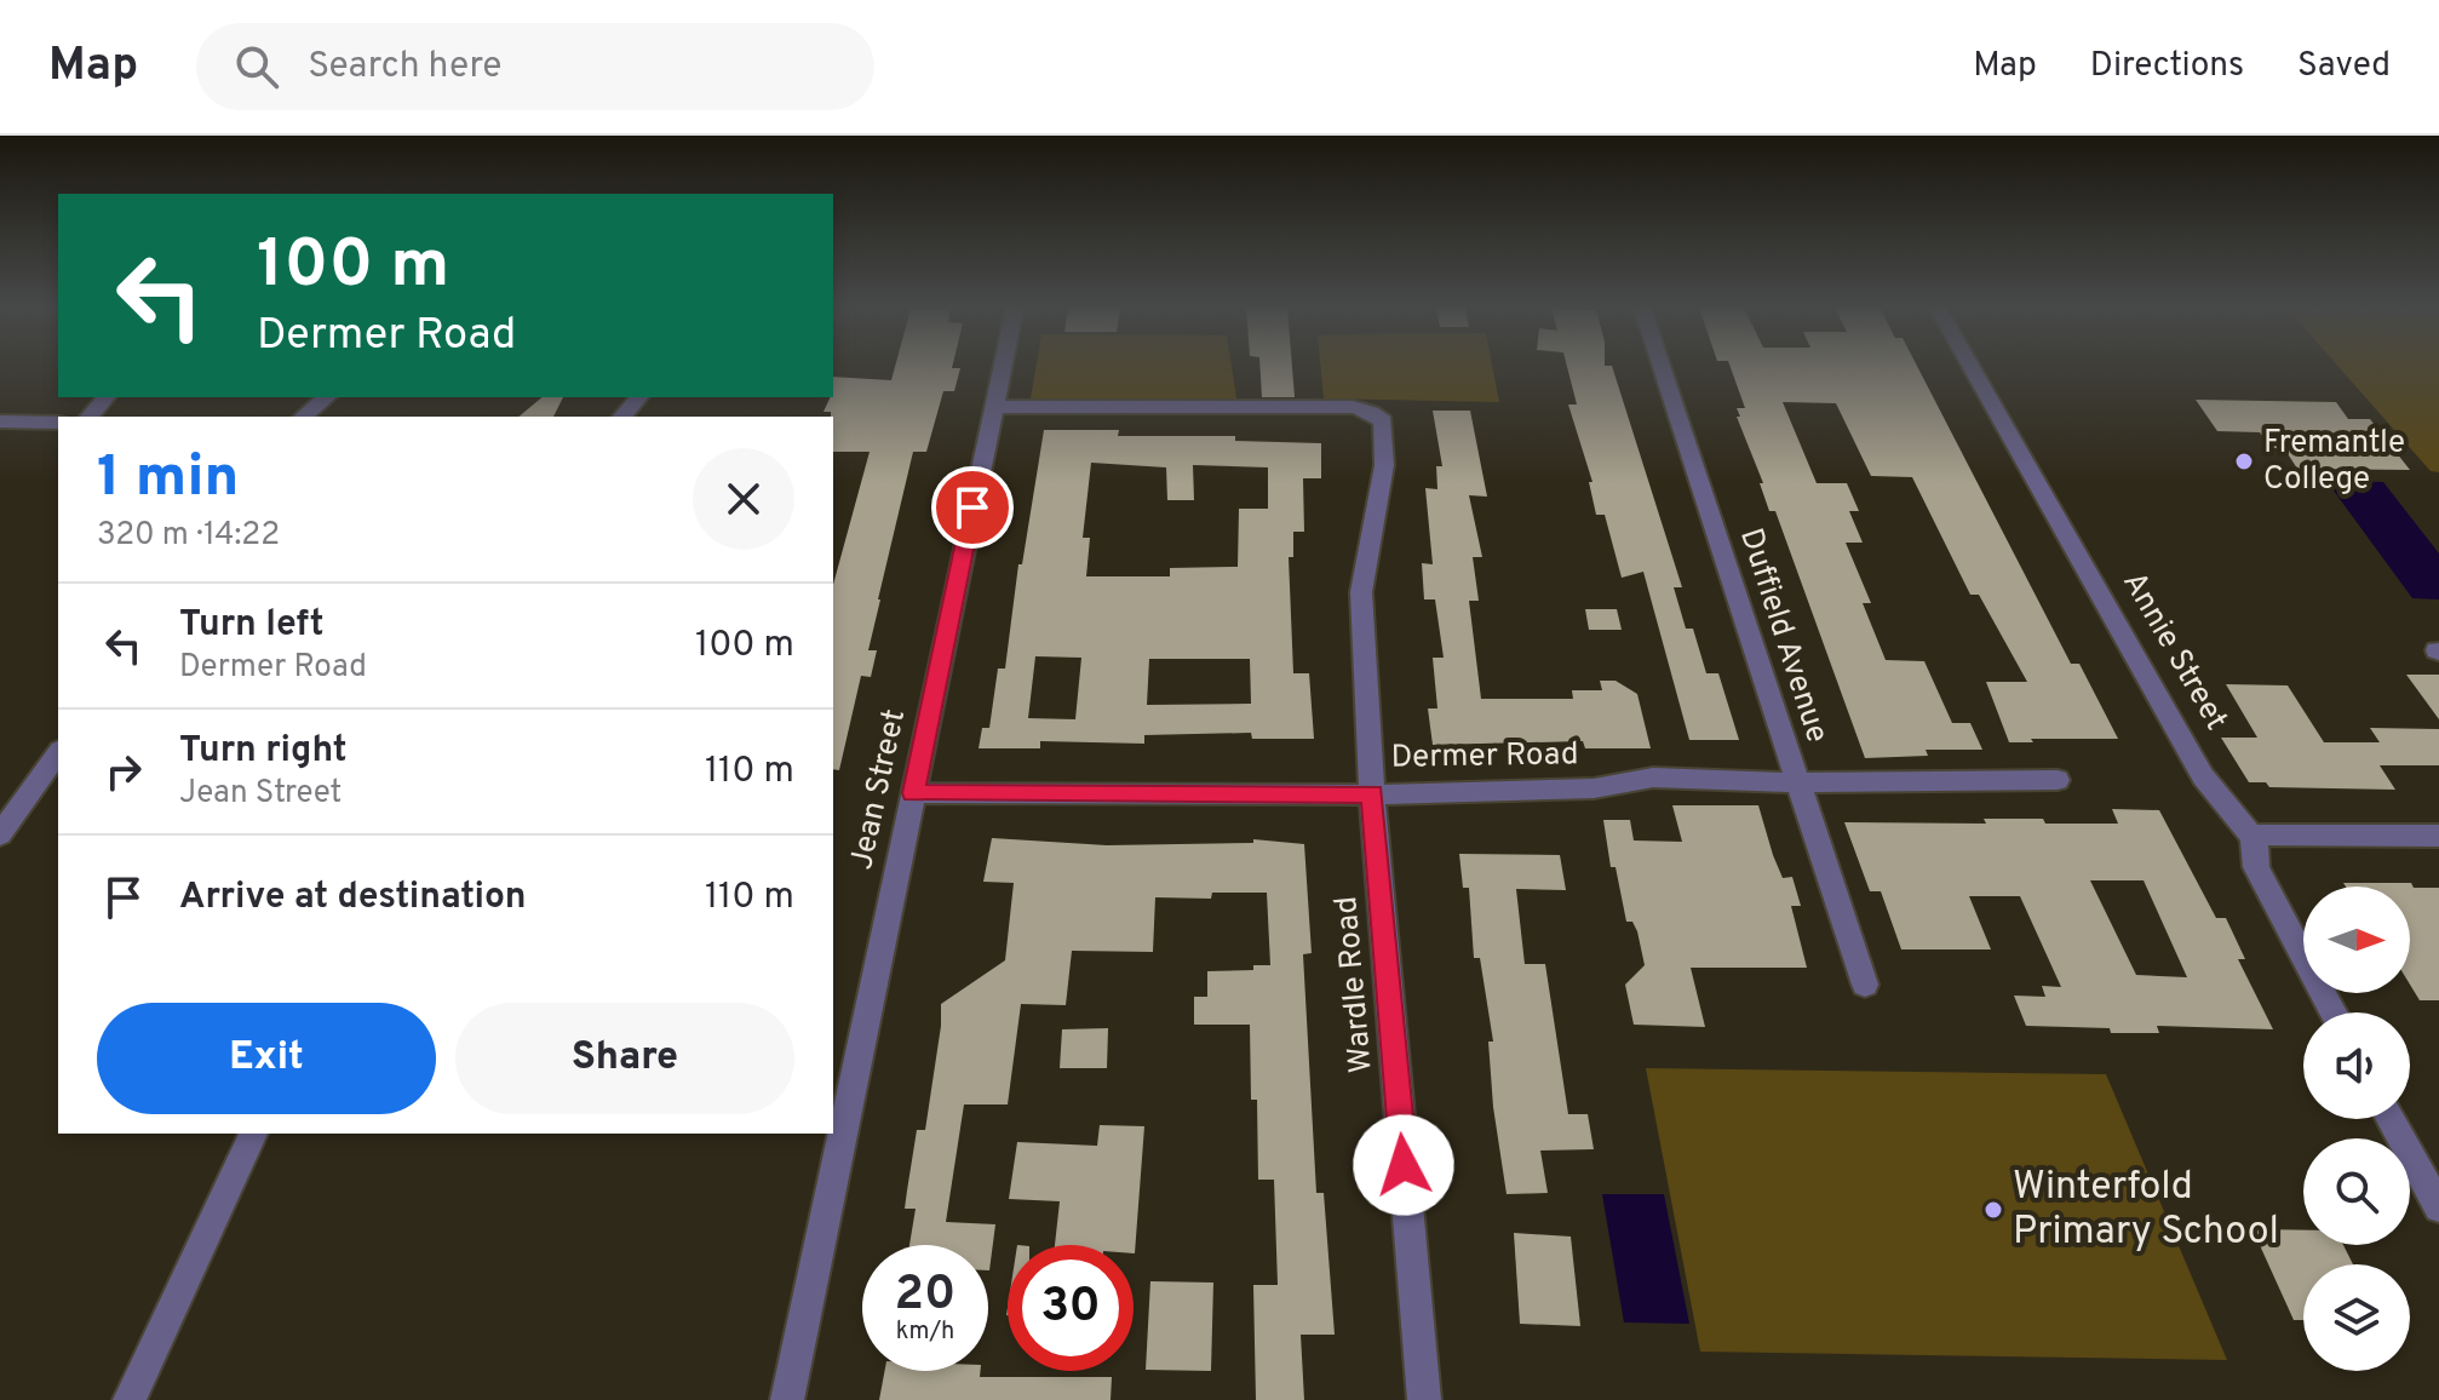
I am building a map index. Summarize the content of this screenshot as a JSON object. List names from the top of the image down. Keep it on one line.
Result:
{"streets":{"street":["Duffield Avenue","Annie Street","Dermer Road","Jean Street","Wardle Road"]},"crossings":[["Duffield Avenue","Dermer Road"],["Dermer Road","Jean Street"],["Dermer Road","Wardle Road"],["Jean Street","Wardle Road"]],"places":["Fremantle College","Winterfold Primary School"],"north":"right","page":{"header":"Map","search":"Search here","nav":["Map","Directions","Saved"],"turn":["100 m","Dermer Road"],"heading":["1 min","320 m · 14:22"],"list":[{"name":"Turn left","note":"Dermer Road","value":"100 m"},{"name":"Turn right","note":"Jean Street","value":"110 m"},{"name":"Arrive at destination","value":"110 m"}],"buttons":["Exit","Share"],"speed":"20 km/h","limit":"30"}}
